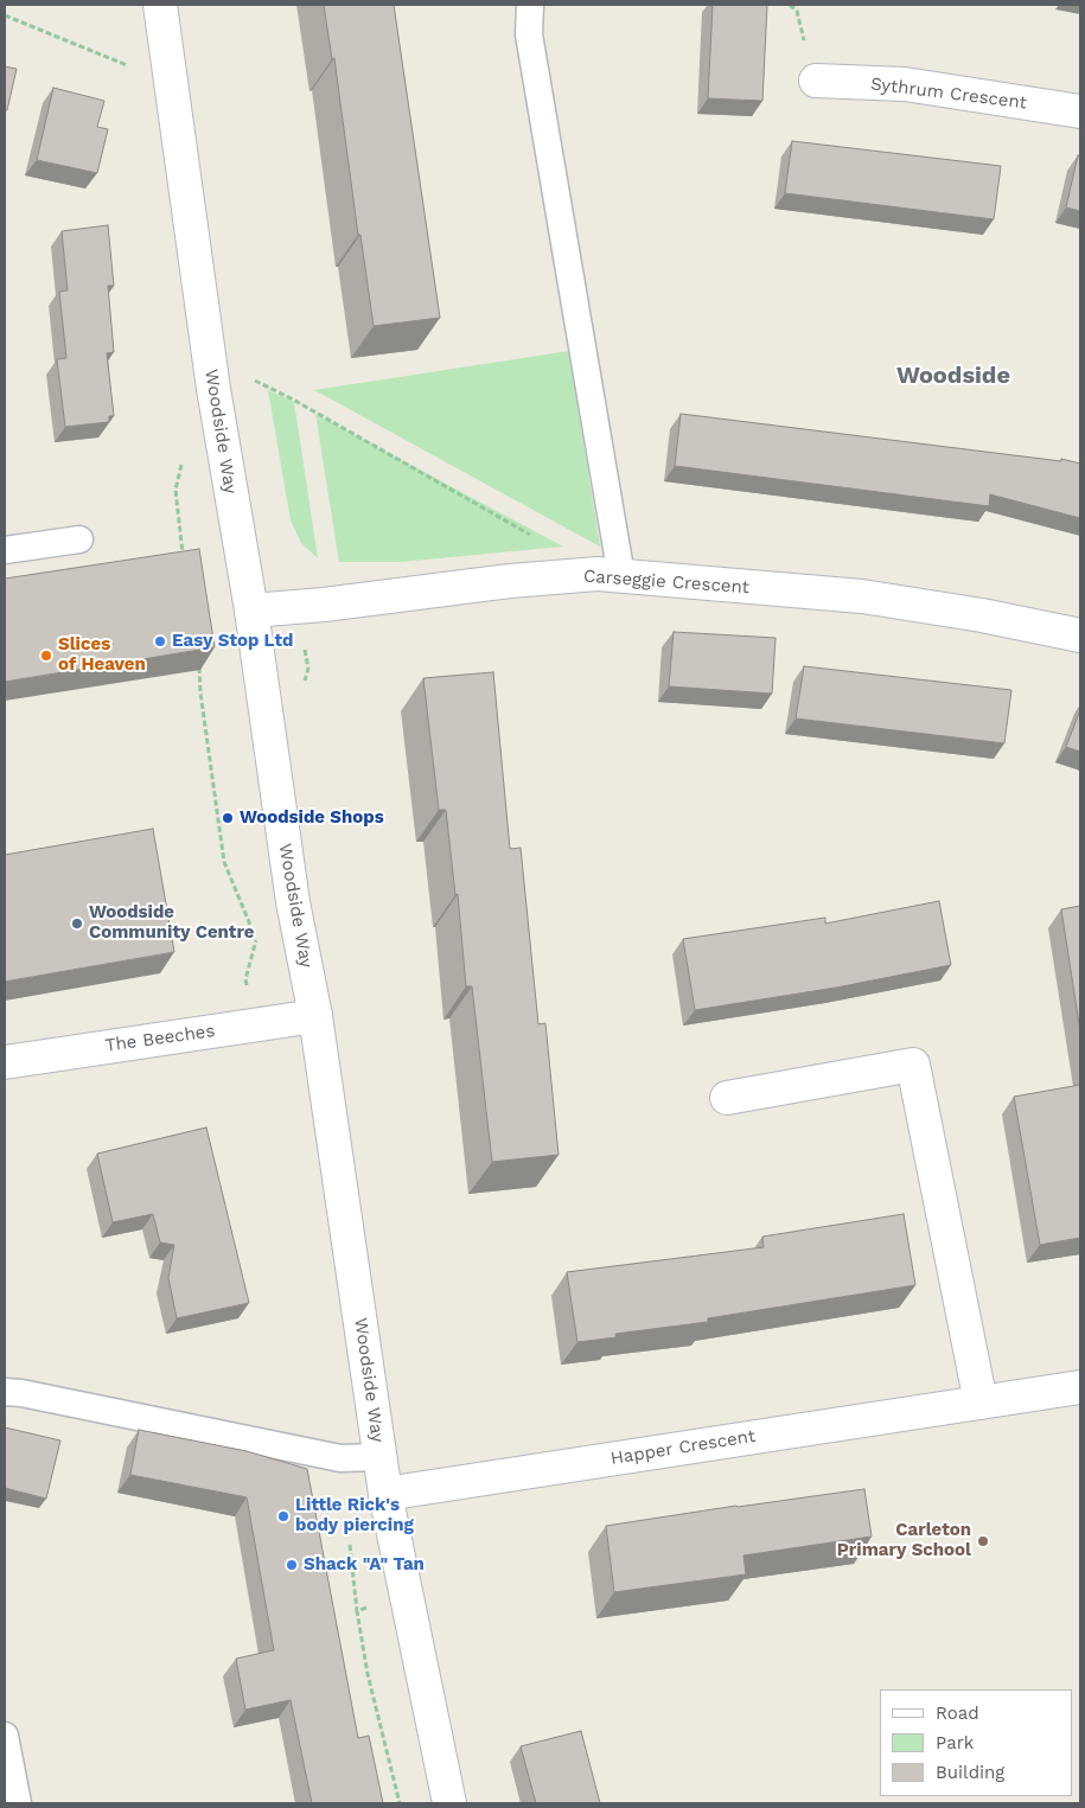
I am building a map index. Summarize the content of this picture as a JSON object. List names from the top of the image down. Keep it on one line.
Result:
{"streets":{"street":["Sythrum Crescent","Woodside Way","Carseggie Crescent","The Beeches","Happer Crescent"]},"crossings":[["Woodside Way","Carseggie Crescent"],["Woodside Way","The Beeches"],["Woodside Way","Happer Crescent"]],"districts":["Woodside"],"places":["Easy Stop Ltd","Slices of Heaven","Woodside Shops","Woodside Community Centre","Little Rick's body piercing","Carleton Primary School","Shack \"A\" Tan"],"legend":["Road","Park","Building"]}
